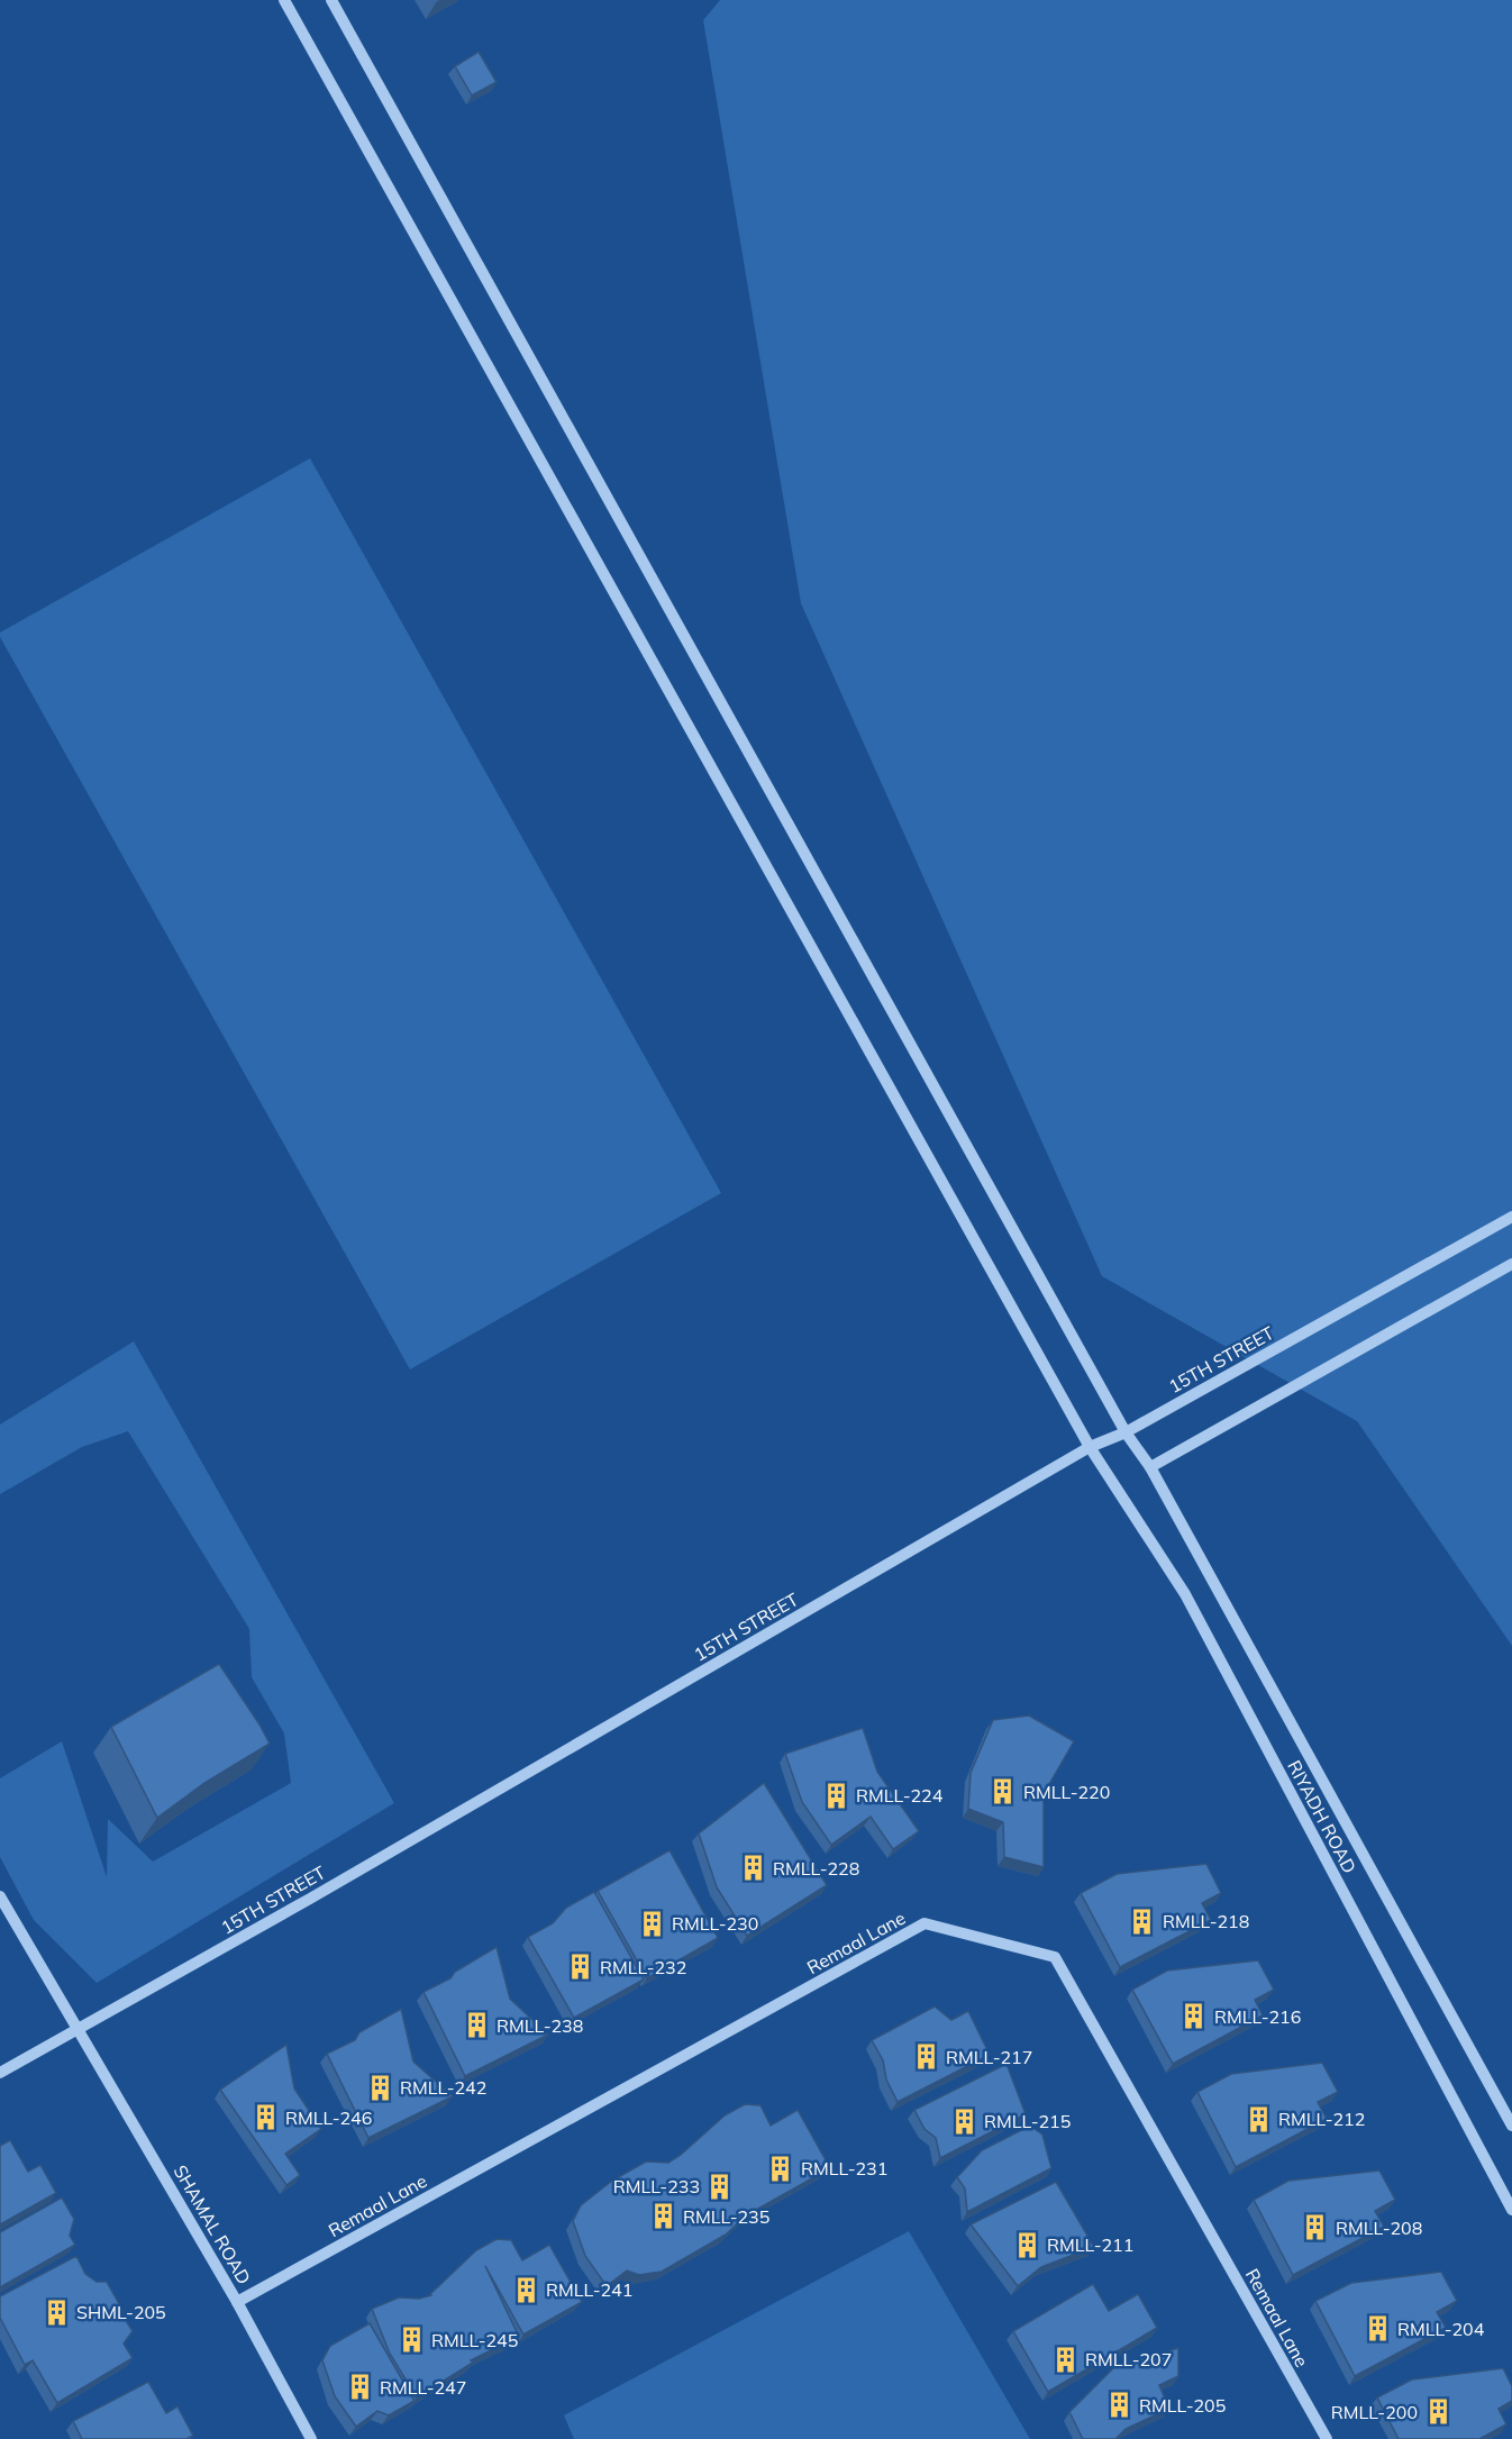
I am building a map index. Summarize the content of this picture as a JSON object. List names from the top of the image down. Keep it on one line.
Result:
{"streets":{"street":["15TH STREET","RIYADH ROAD","Remaal Lane","SHAMAL ROAD"]},"crossings":[["15TH STREET","RIYADH ROAD"],["15TH STREET","SHAMAL ROAD"],["Remaal Lane","SHAMAL ROAD"]],"places":{"building":["RMLL-220","RMLL-224","RMLL-228","RMLL-218","RMLL-230","RMLL-232","RMLL-216","RMLL-238","RMLL-217","RMLL-242","RMLL-246","RMLL-212","RMLL-215","RMLL-231","RMLL-233","RMLL-235","RMLL-208","RMLL-211","RMLL-241","SHML-205","RMLL-204","RMLL-245","RMLL-207","RMLL-247","RMLL-205","RMLL-200"]}}
